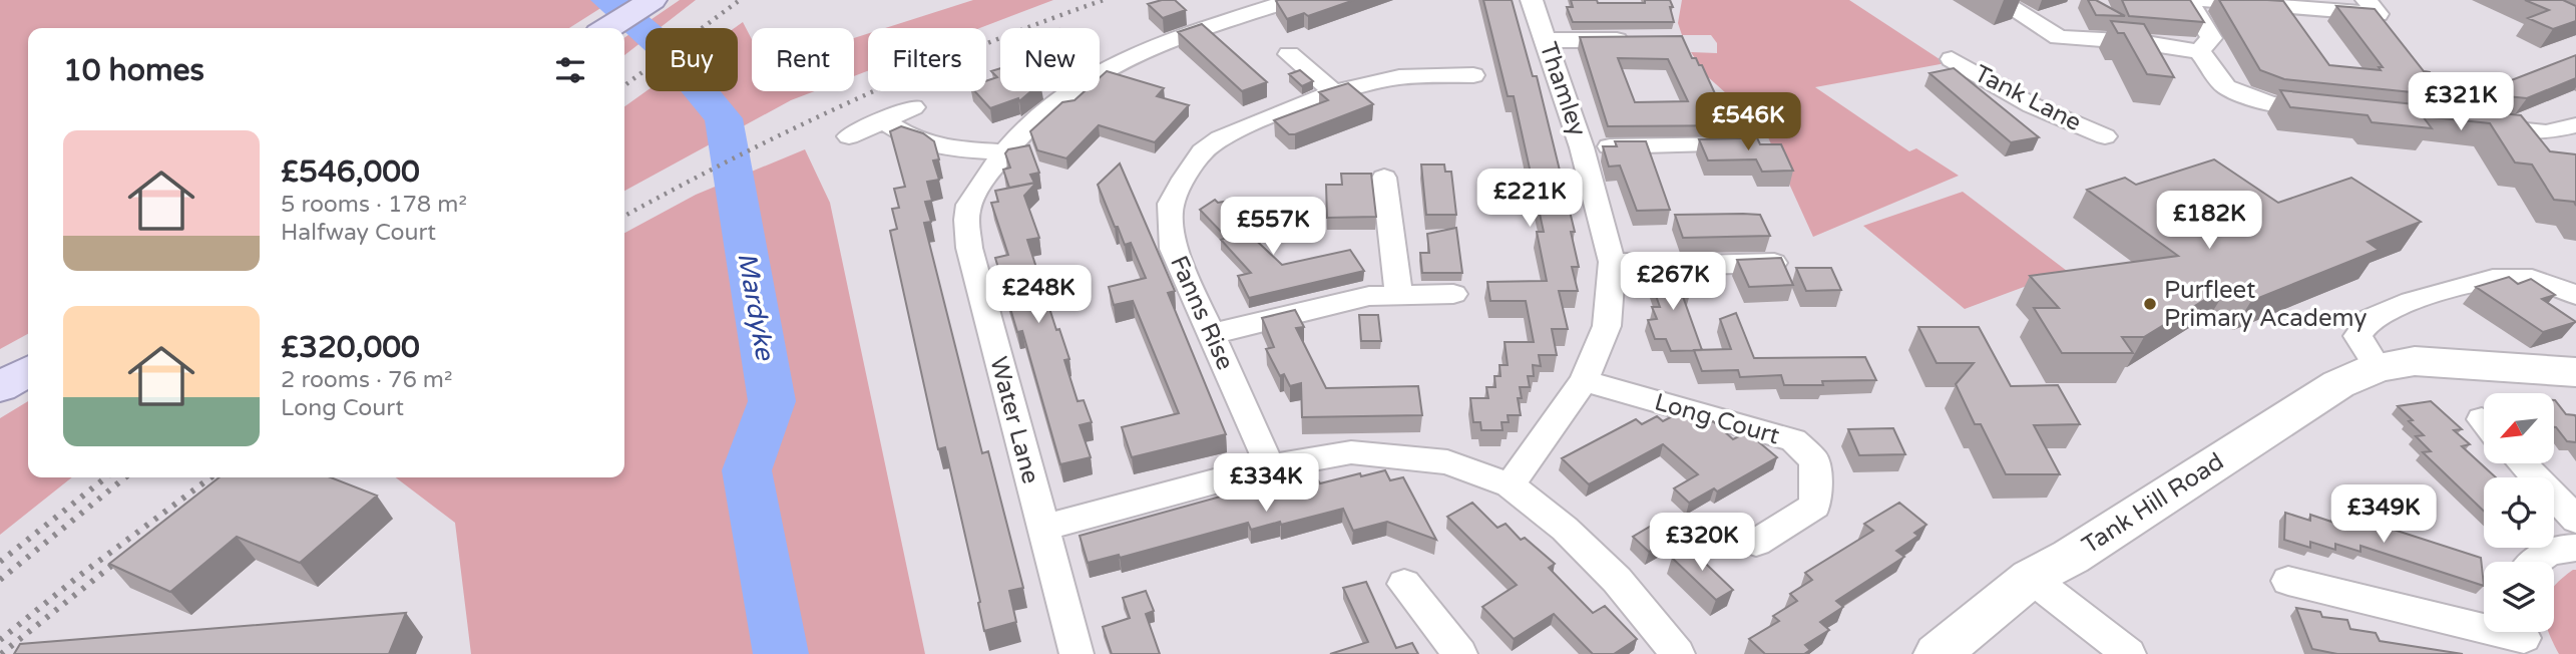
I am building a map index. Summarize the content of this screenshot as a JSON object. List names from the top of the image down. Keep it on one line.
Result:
{"streets":{"street":["Thamley","Tank Lane","Fanns Rise","Long Court","Water Lane","Tank Hill Road"]},"crossings":[["Thamley","Long Court"]],"water":["Mardyke"],"places":["Purfleet Primary Academy"],"north":"bottom left","page":{"chip":["Buy","Rent","Filters","New"],"heading":"10 homes","price":["£321K","£546K","£221K","£182K","£557K","£267K","£248K","£334K","£349K","£320K"],"list":[{"name":"£546,000","note":"5 rooms · 178 m² · Halfway Court"},{"name":"£320,000","note":"2 rooms · 76 m² · Long Court"}]}}
